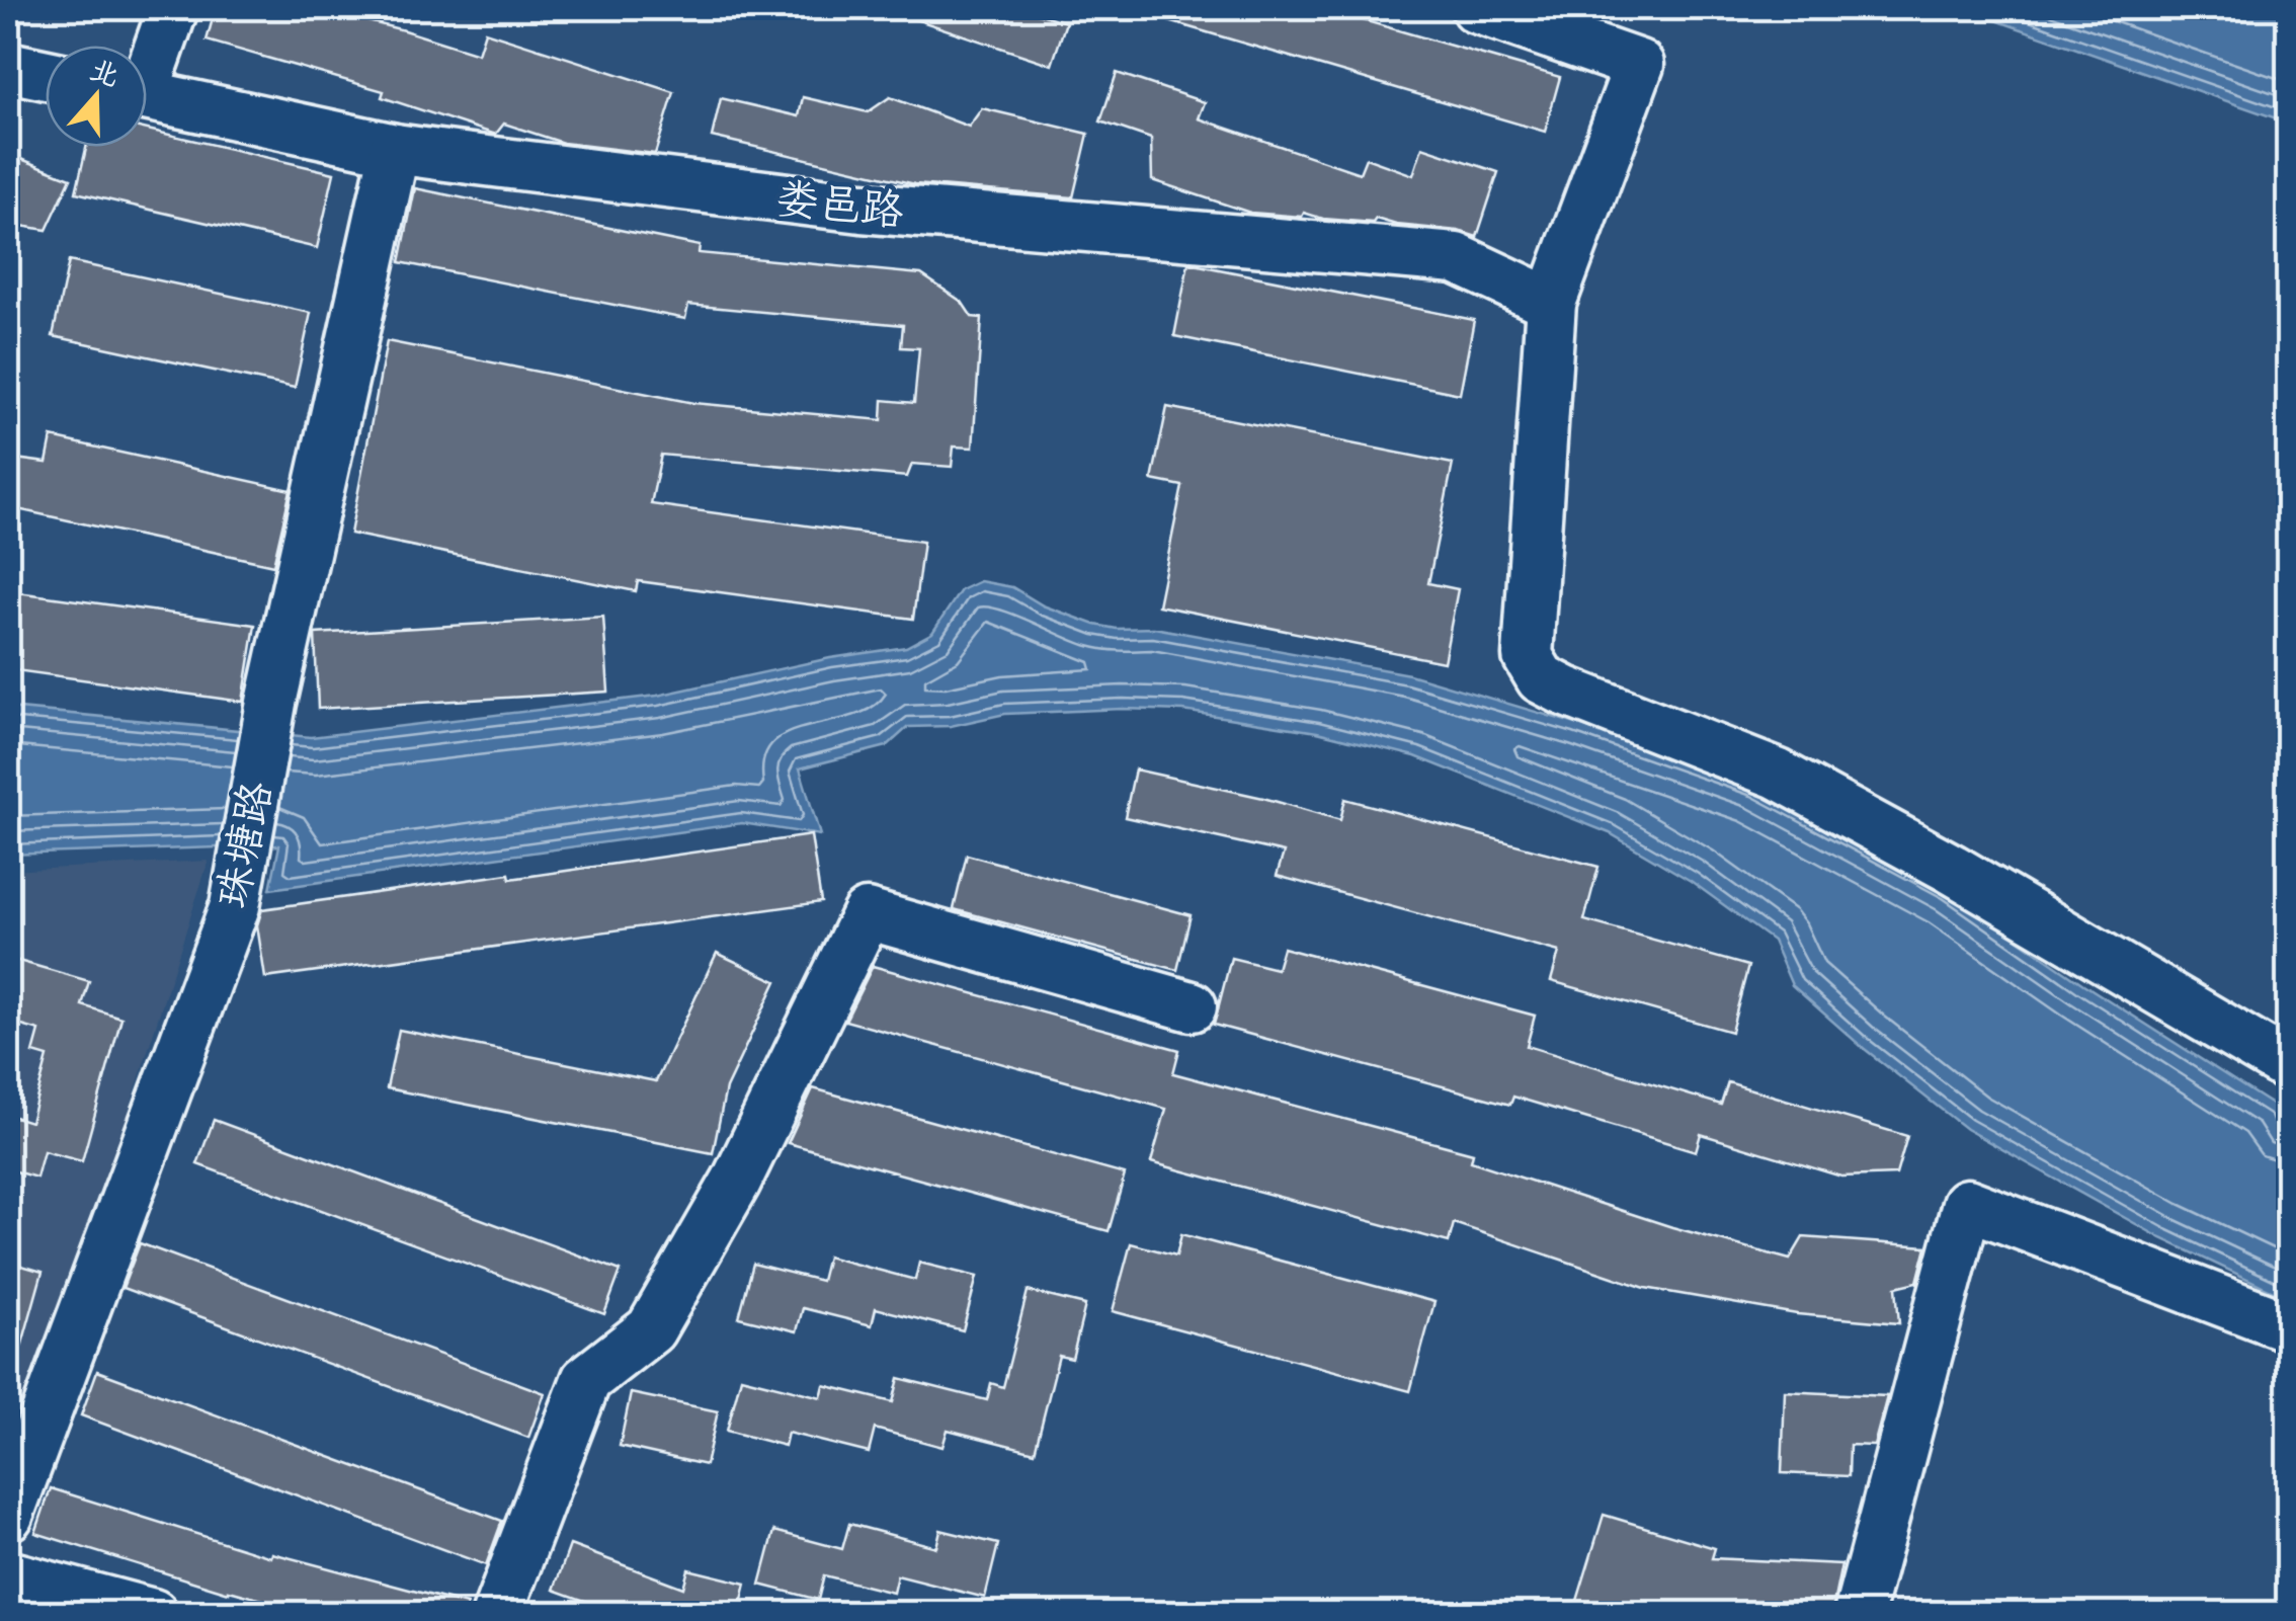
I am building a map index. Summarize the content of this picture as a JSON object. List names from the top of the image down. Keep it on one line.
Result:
{"streets":{"street":["娄邑路","珠塘路"]},"crossings":[["娄邑路","珠塘路"]],"north":"top"}
